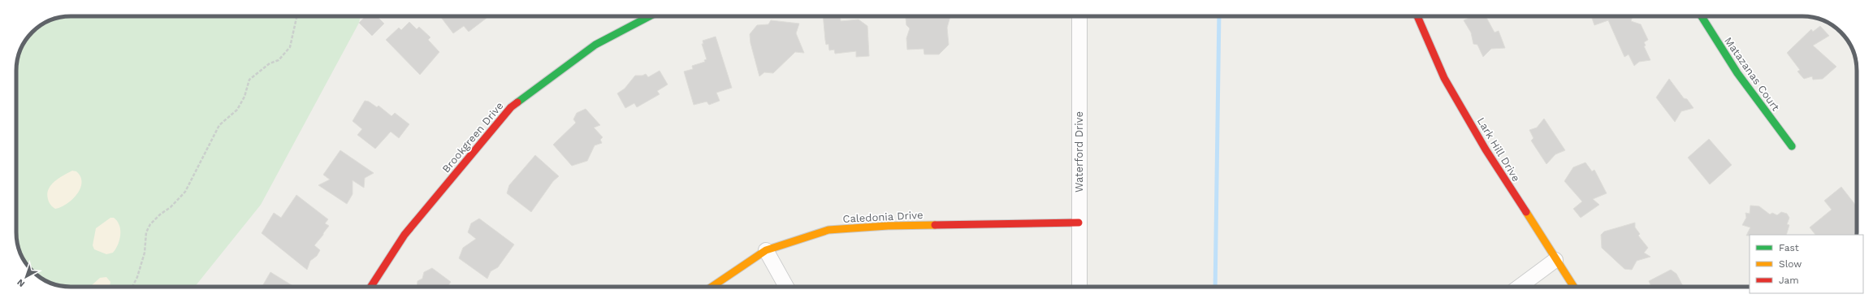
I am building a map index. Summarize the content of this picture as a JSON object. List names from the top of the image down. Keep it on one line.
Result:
{"streets":{"street":["Matazanas Court","Brookgreen Drive","Lark Hill Drive","Waterford Drive","Caledonia Drive"]},"crossings":[["Waterford Drive","Caledonia Drive"]],"legend":["Fast","Slow","Jam"],"north":"bottom left"}
